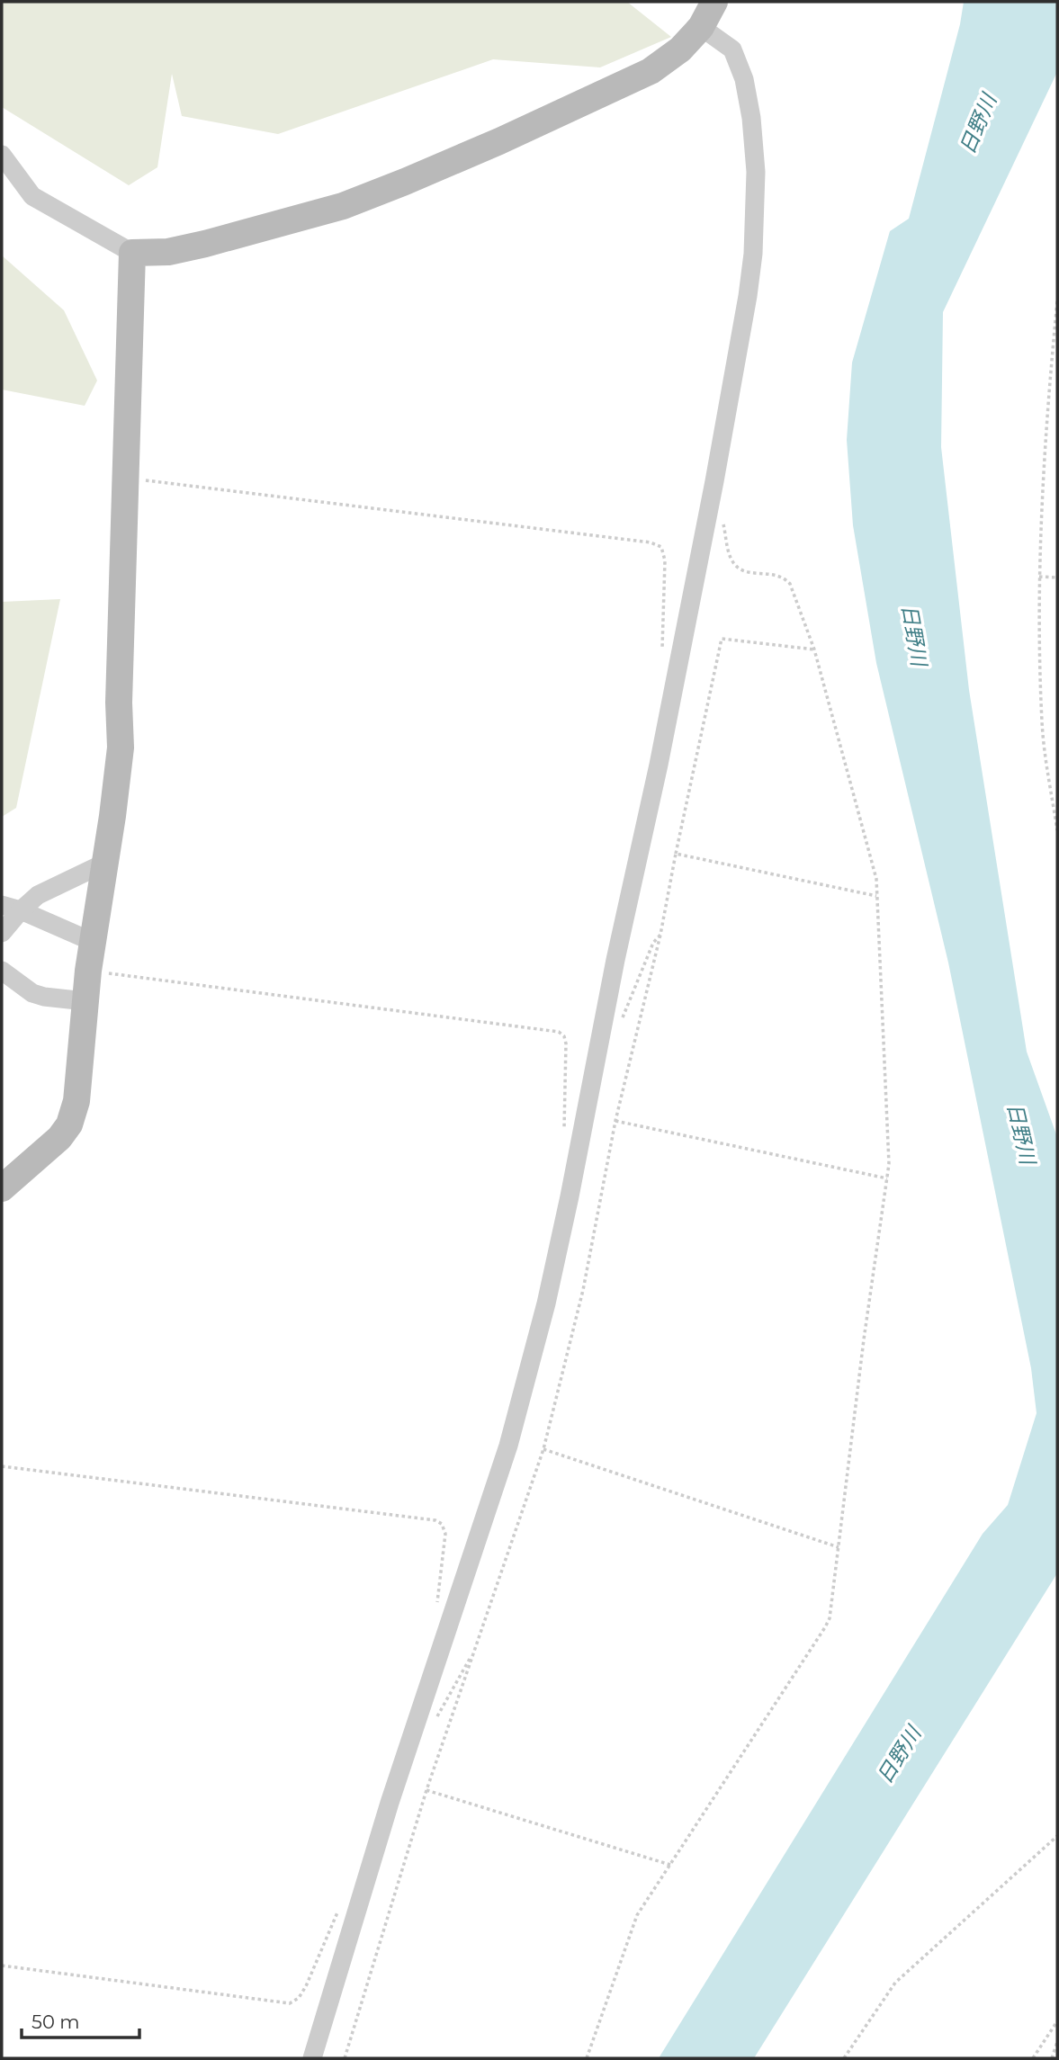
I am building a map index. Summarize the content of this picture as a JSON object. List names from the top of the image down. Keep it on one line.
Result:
{"water":["日野川"],"scale_bar":"50 m"}
